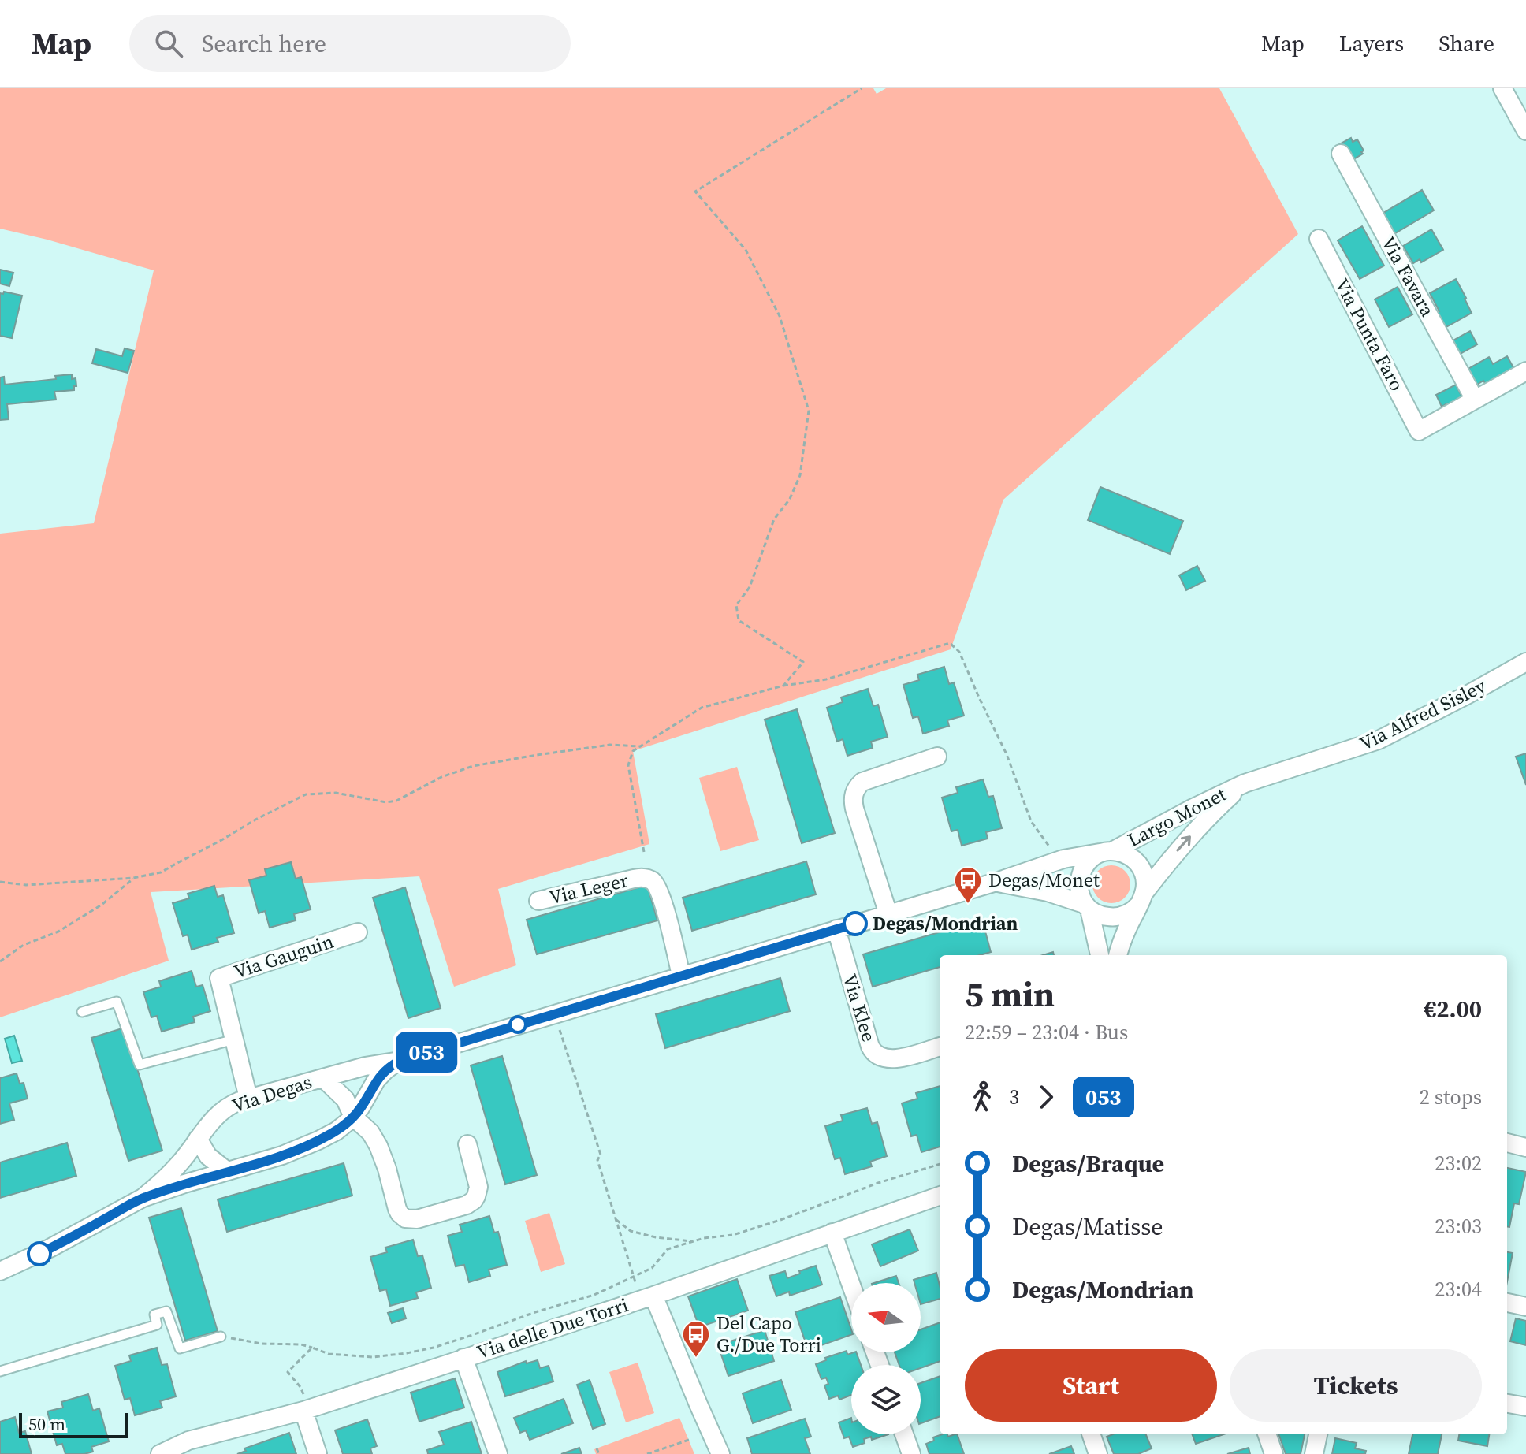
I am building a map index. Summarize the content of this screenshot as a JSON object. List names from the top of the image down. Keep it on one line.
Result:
{"streets":{"street":["Via Favara","Via Punta Faro","Via Alfred Sisley","Largo Monet","Via Leger","Via Gauguin","Via Klee","Via Degas","Via delle Due Torri"]},"crossings":[["Via Favara","Via Punta Faro"],["Via Alfred Sisley","Largo Monet"],["Largo Monet","Via Degas"],["Via Leger","Via Degas"],["Via Gauguin","Via Degas"],["Via Klee","Via Degas"]],"places":{"bus stop":["Degas/Monet","Del Capo G./Due Torri"],"other":["Degas/Mondrian"]},"lines":["bus line 053"],"scale_bar":"50 m","north":"left","page":{"header":"Map","search":"Search here","nav":["Map","Layers","Share"],"on_map":"053","heading":["5 min","22:59 – 23:04 · Bus","€2.00"],"legs":["3","053","2 stops"],"list":[{"name":"Degas/Braque","value":"23:02"},{"name":"Degas/Matisse","value":"23:03"},{"name":"Degas/Mondrian","value":"23:04"}],"buttons":["Start","Tickets"],"scale":"50 m"}}
